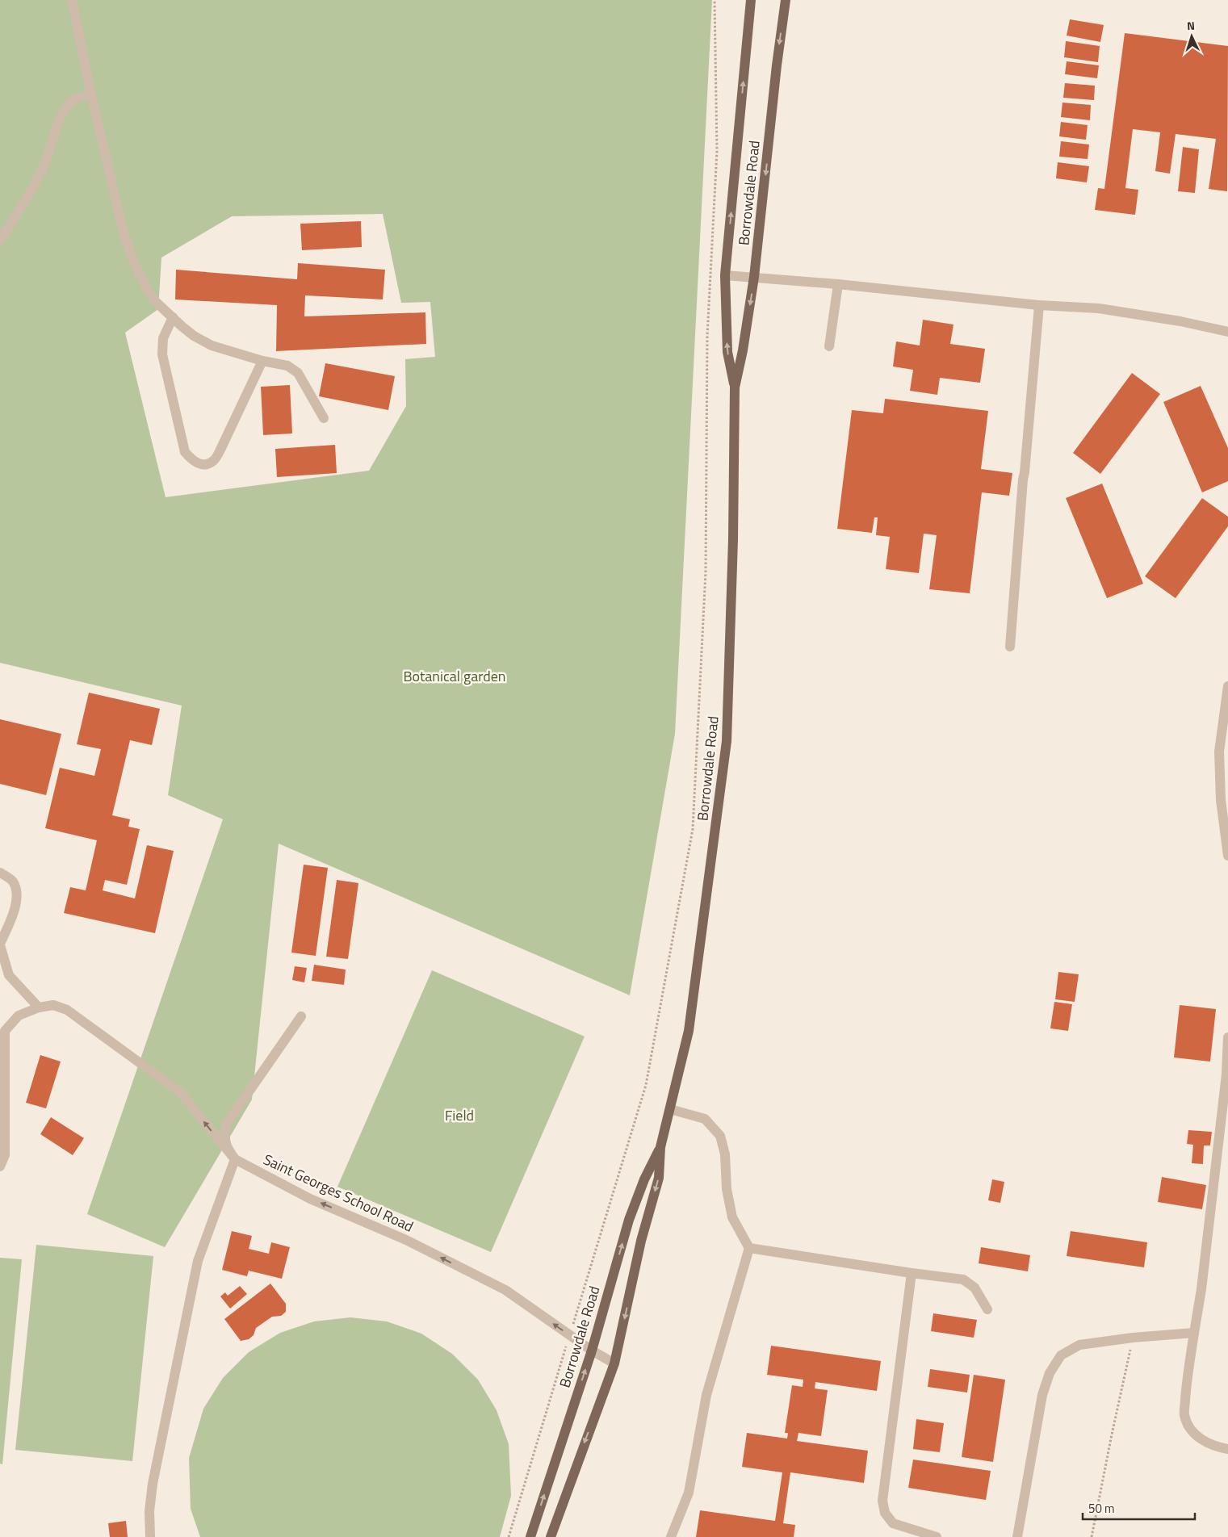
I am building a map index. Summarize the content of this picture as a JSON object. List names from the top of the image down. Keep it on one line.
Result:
{"streets":{"main road":["Borrowdale Road"],"street":["Saint Georges School Road"]},"crossings":[["Borrowdale Road","Saint Georges School Road"]],"one_way":["Saint Georges School Road"],"parks":["Botanical garden","Field"],"scale_bar":"50 m","north":"top"}
